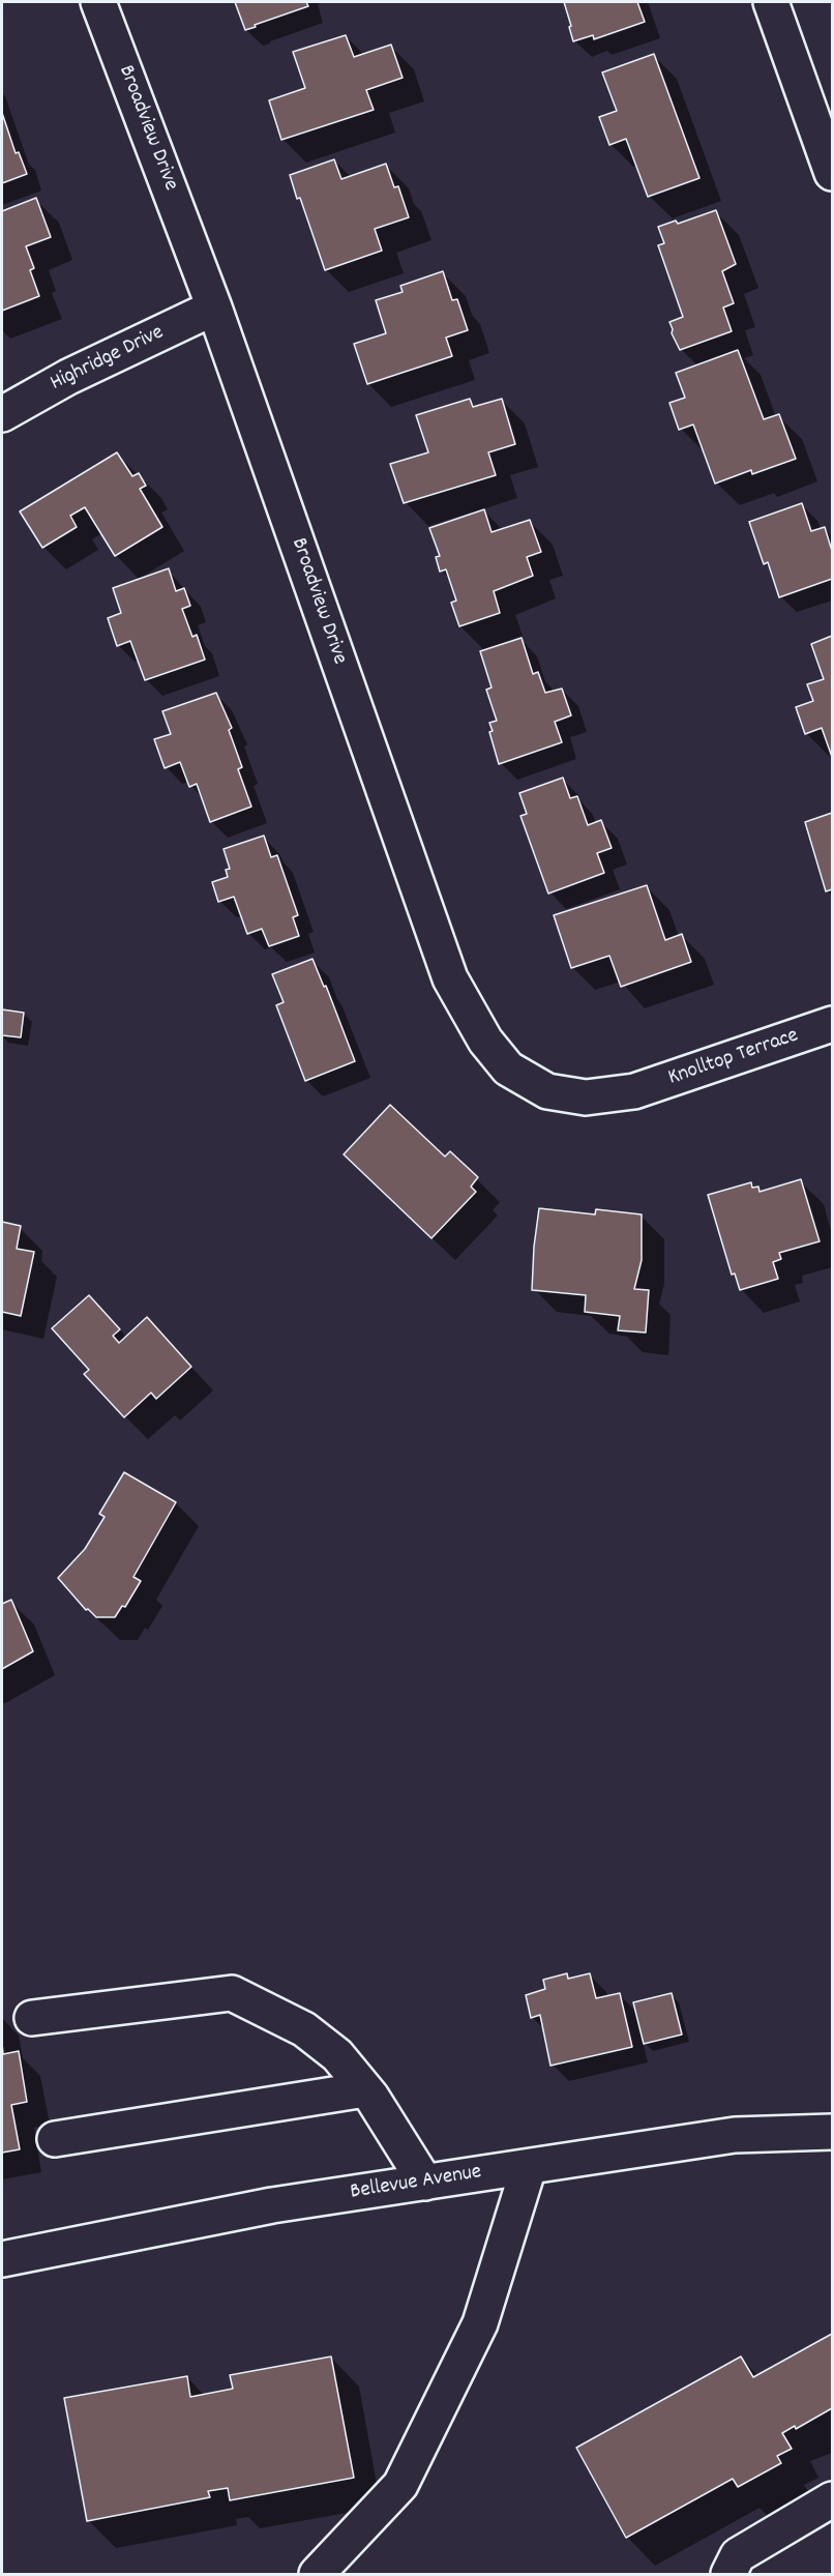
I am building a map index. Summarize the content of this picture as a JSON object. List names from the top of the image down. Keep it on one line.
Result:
{"streets":{"street":["Broadview Drive","Highridge Drive","Knolltop Terrace","Bellevue Avenue"]},"crossings":[["Broadview Drive","Highridge Drive"],["Broadview Drive","Knolltop Terrace"]]}
